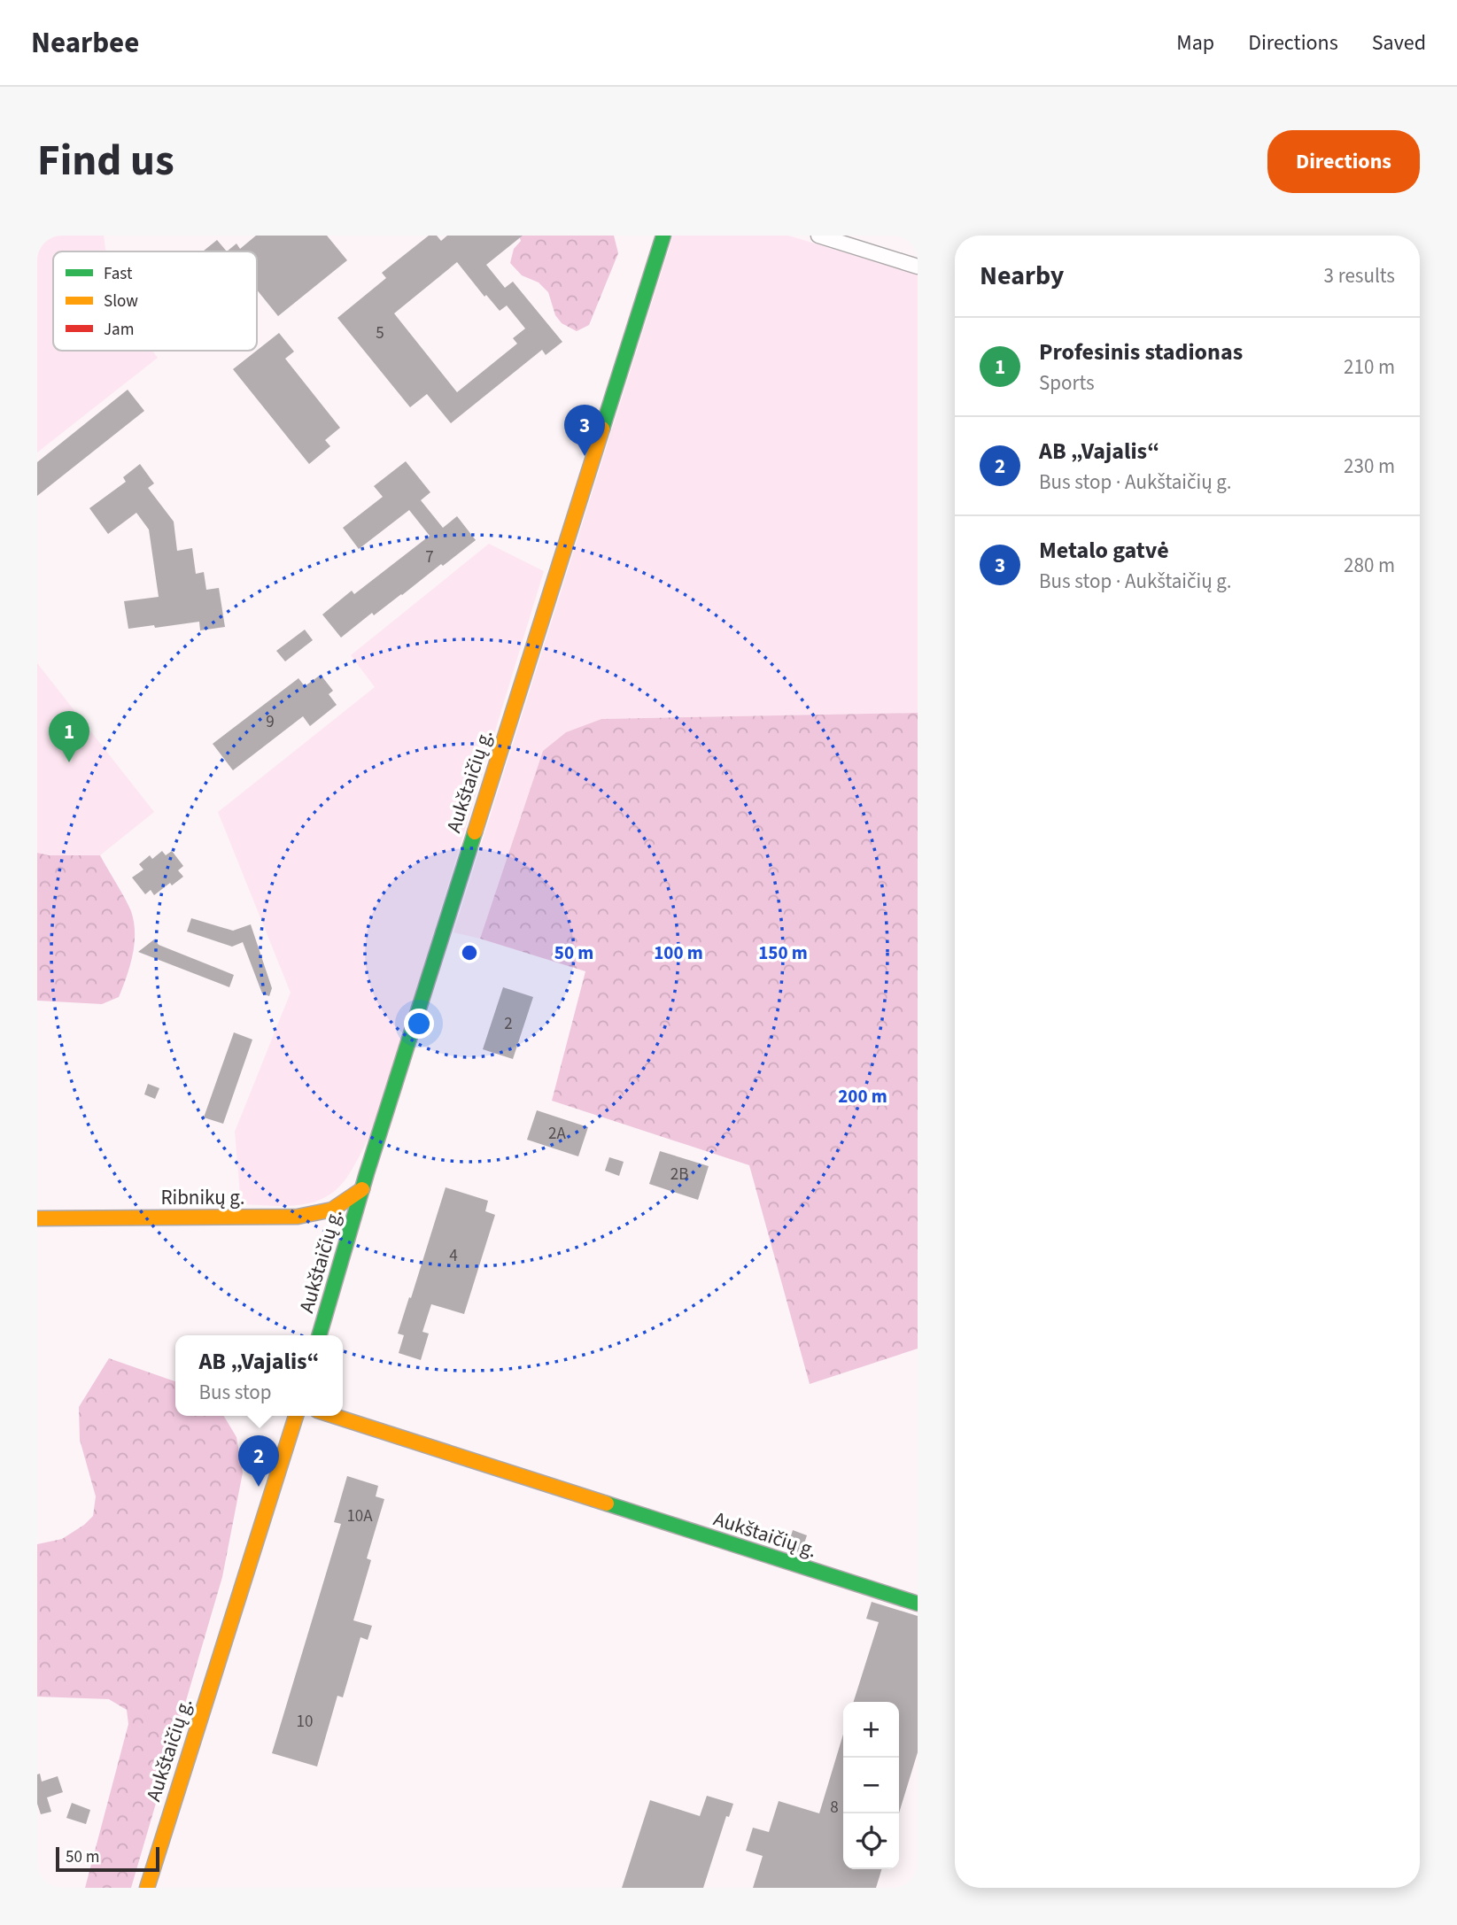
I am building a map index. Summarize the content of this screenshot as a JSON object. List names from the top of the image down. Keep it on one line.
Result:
{"streets":{"street":["Aukštaičių g.","Ribnikų g."]},"crossings":[["Aukštaičių g.","Ribnikų g."]],"house_numbers":["5","7","9","2","2A","2B","4","10A","10","8"],"legend":["Fast","Slow","Jam"],"scale_bar":"50 m","page":{"header":"Nearbee","nav":["Map","Directions","Saved"],"title":"Find us","buttons":"Directions","heading":["Nearby","3 results"],"list":[{"mark":"1","name":"Profesinis stadionas","note":"Sports","value":"210 m"},{"mark":"2","name":"AB „Vajalis“","note":"Bus stop · Aukštaičių g.","value":"230 m"},{"mark":"3","name":"Metalo gatvė","note":"Bus stop · Aukštaičių g.","value":"280 m"}],"pins":["3","1","2"],"popup":["AB „Vajalis“","Bus stop"],"map_buttons":["+","−"],"scale":"50 m"},"rings":["50 m","100 m","150 m","200 m"]}
